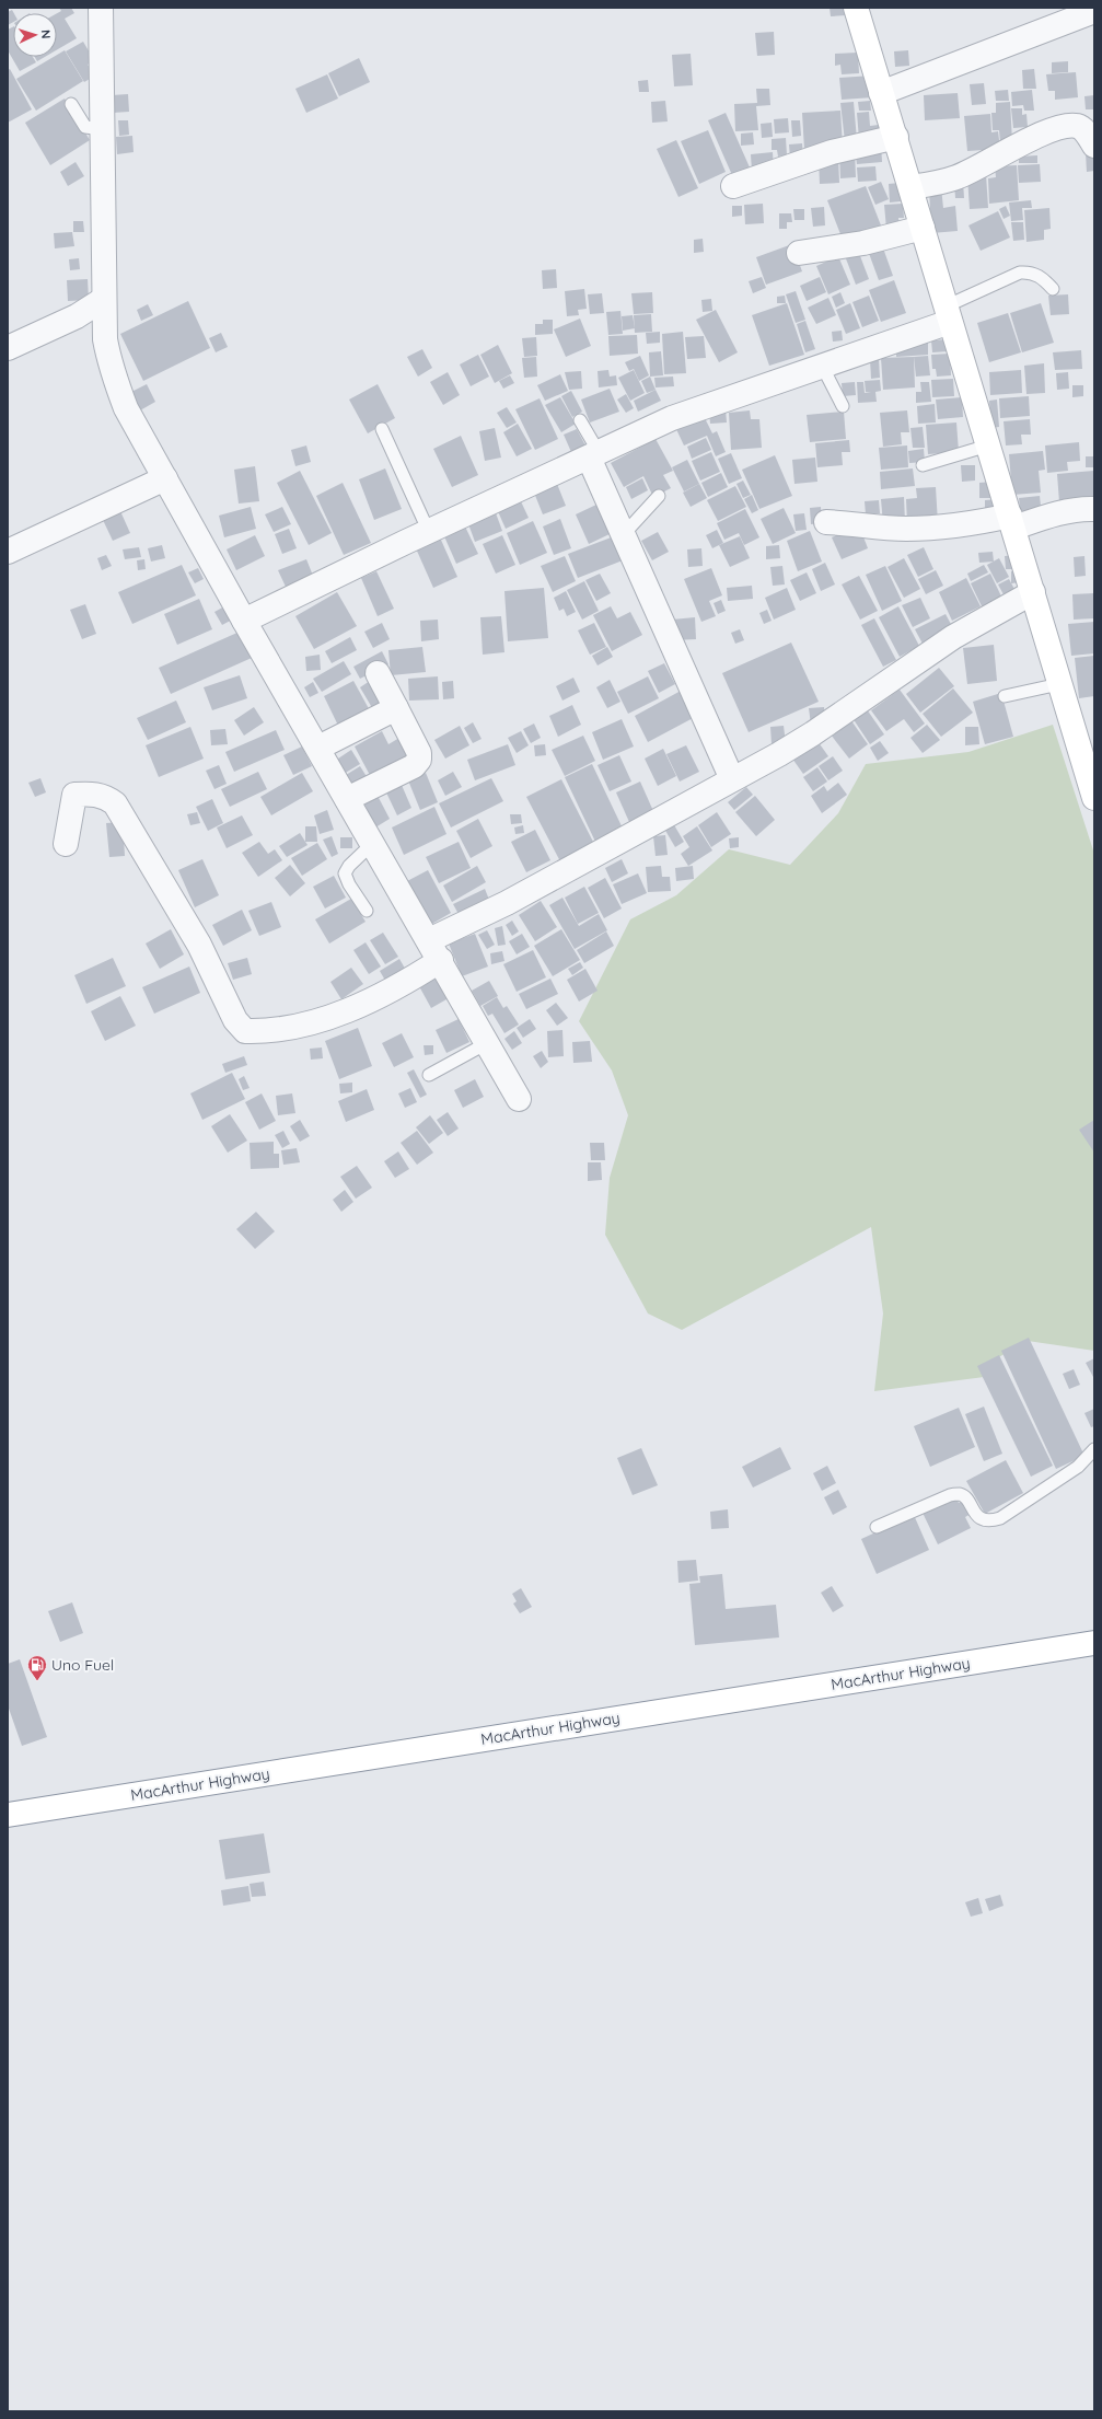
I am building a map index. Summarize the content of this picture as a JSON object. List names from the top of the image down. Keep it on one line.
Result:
{"streets":{"main road":["MacArthur Highway"]},"places":{"fuel station":["Uno Fuel"]},"north":"right"}
